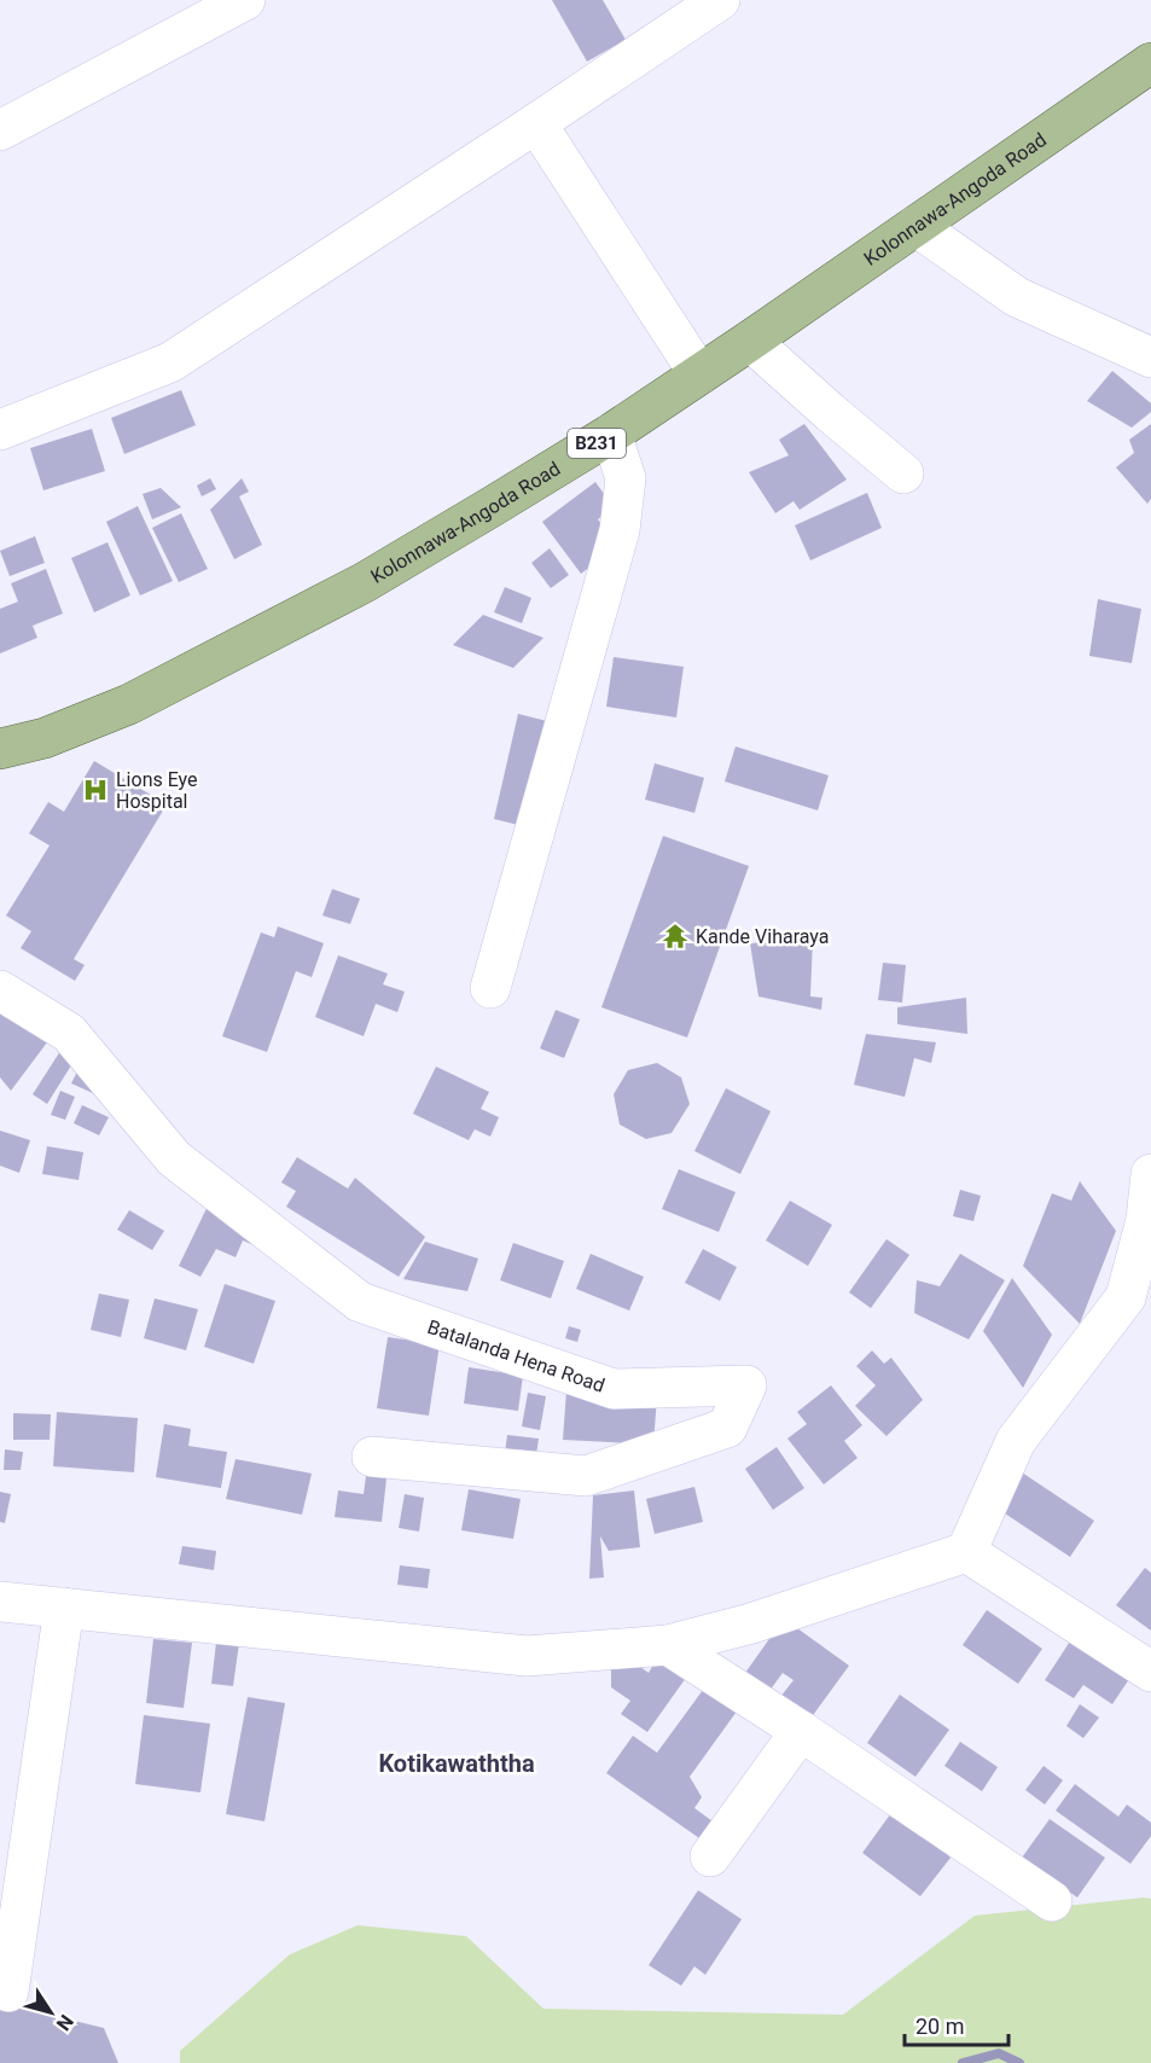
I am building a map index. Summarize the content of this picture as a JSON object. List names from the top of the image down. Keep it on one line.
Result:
{"streets":{"main road":["Kolonnawa-Angoda Road","B231"],"street":["Batalanda Hena Road"]},"districts":["Kotikawaththa"],"places":{"hospital":["Lions Eye Hospital"],"temple":["Kande Viharaya"]},"scale_bar":"20 m","north":"bottom right"}
